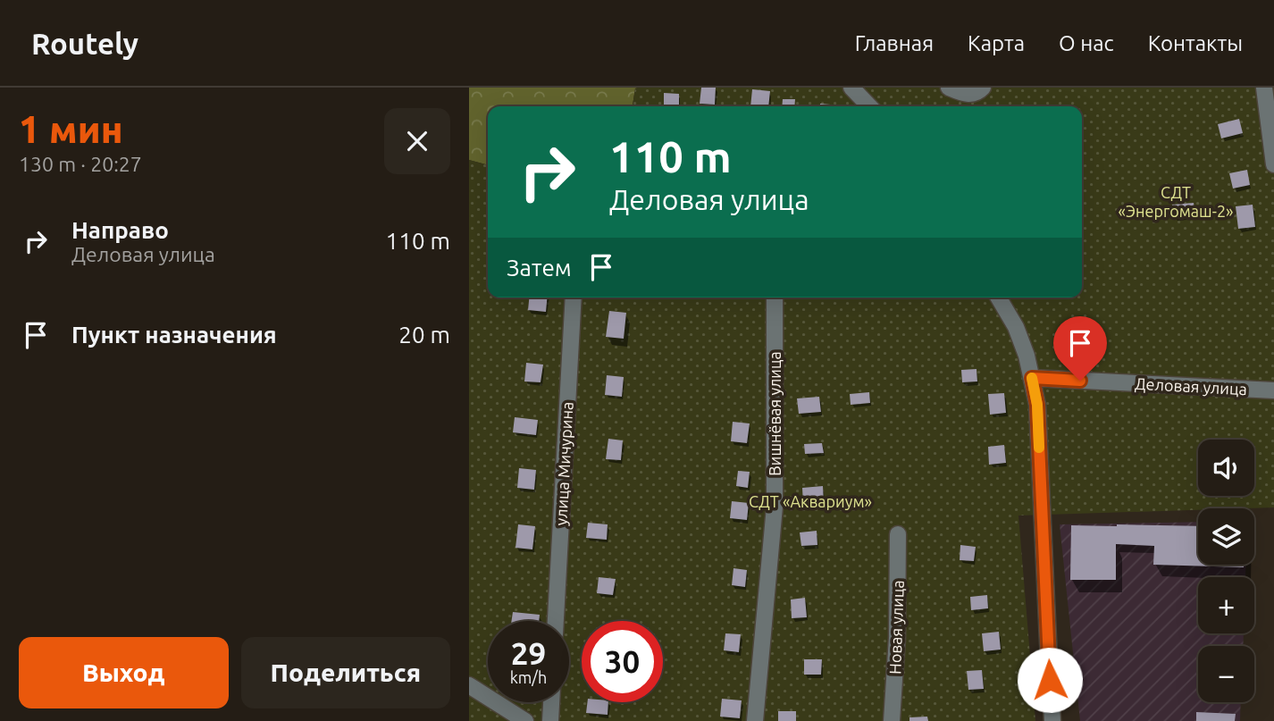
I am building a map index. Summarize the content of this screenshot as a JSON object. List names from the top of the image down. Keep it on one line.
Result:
{"streets":{"street":["Деловая улица","Вишнёвая улица","улица Мичурина","Новая улица"]},"parks":["СДТ «Энергомаш-2»","СДТ «Аквариум»"],"page":{"header":"Routely","nav":["Главная","Карта","О нас","Контакты"],"heading":["1 мин","130 m · 20:27"],"turn":["110 m","Деловая улица"],"list":[{"name":"Направо","note":"Деловая улица","value":"110 m"},{"name":"Пункт назначения","value":"20 m"}],"then":"Затем","map_buttons":["+","−"],"speed":"29 km/h","limit":"30","buttons":["Выход","Поделиться"]}}
